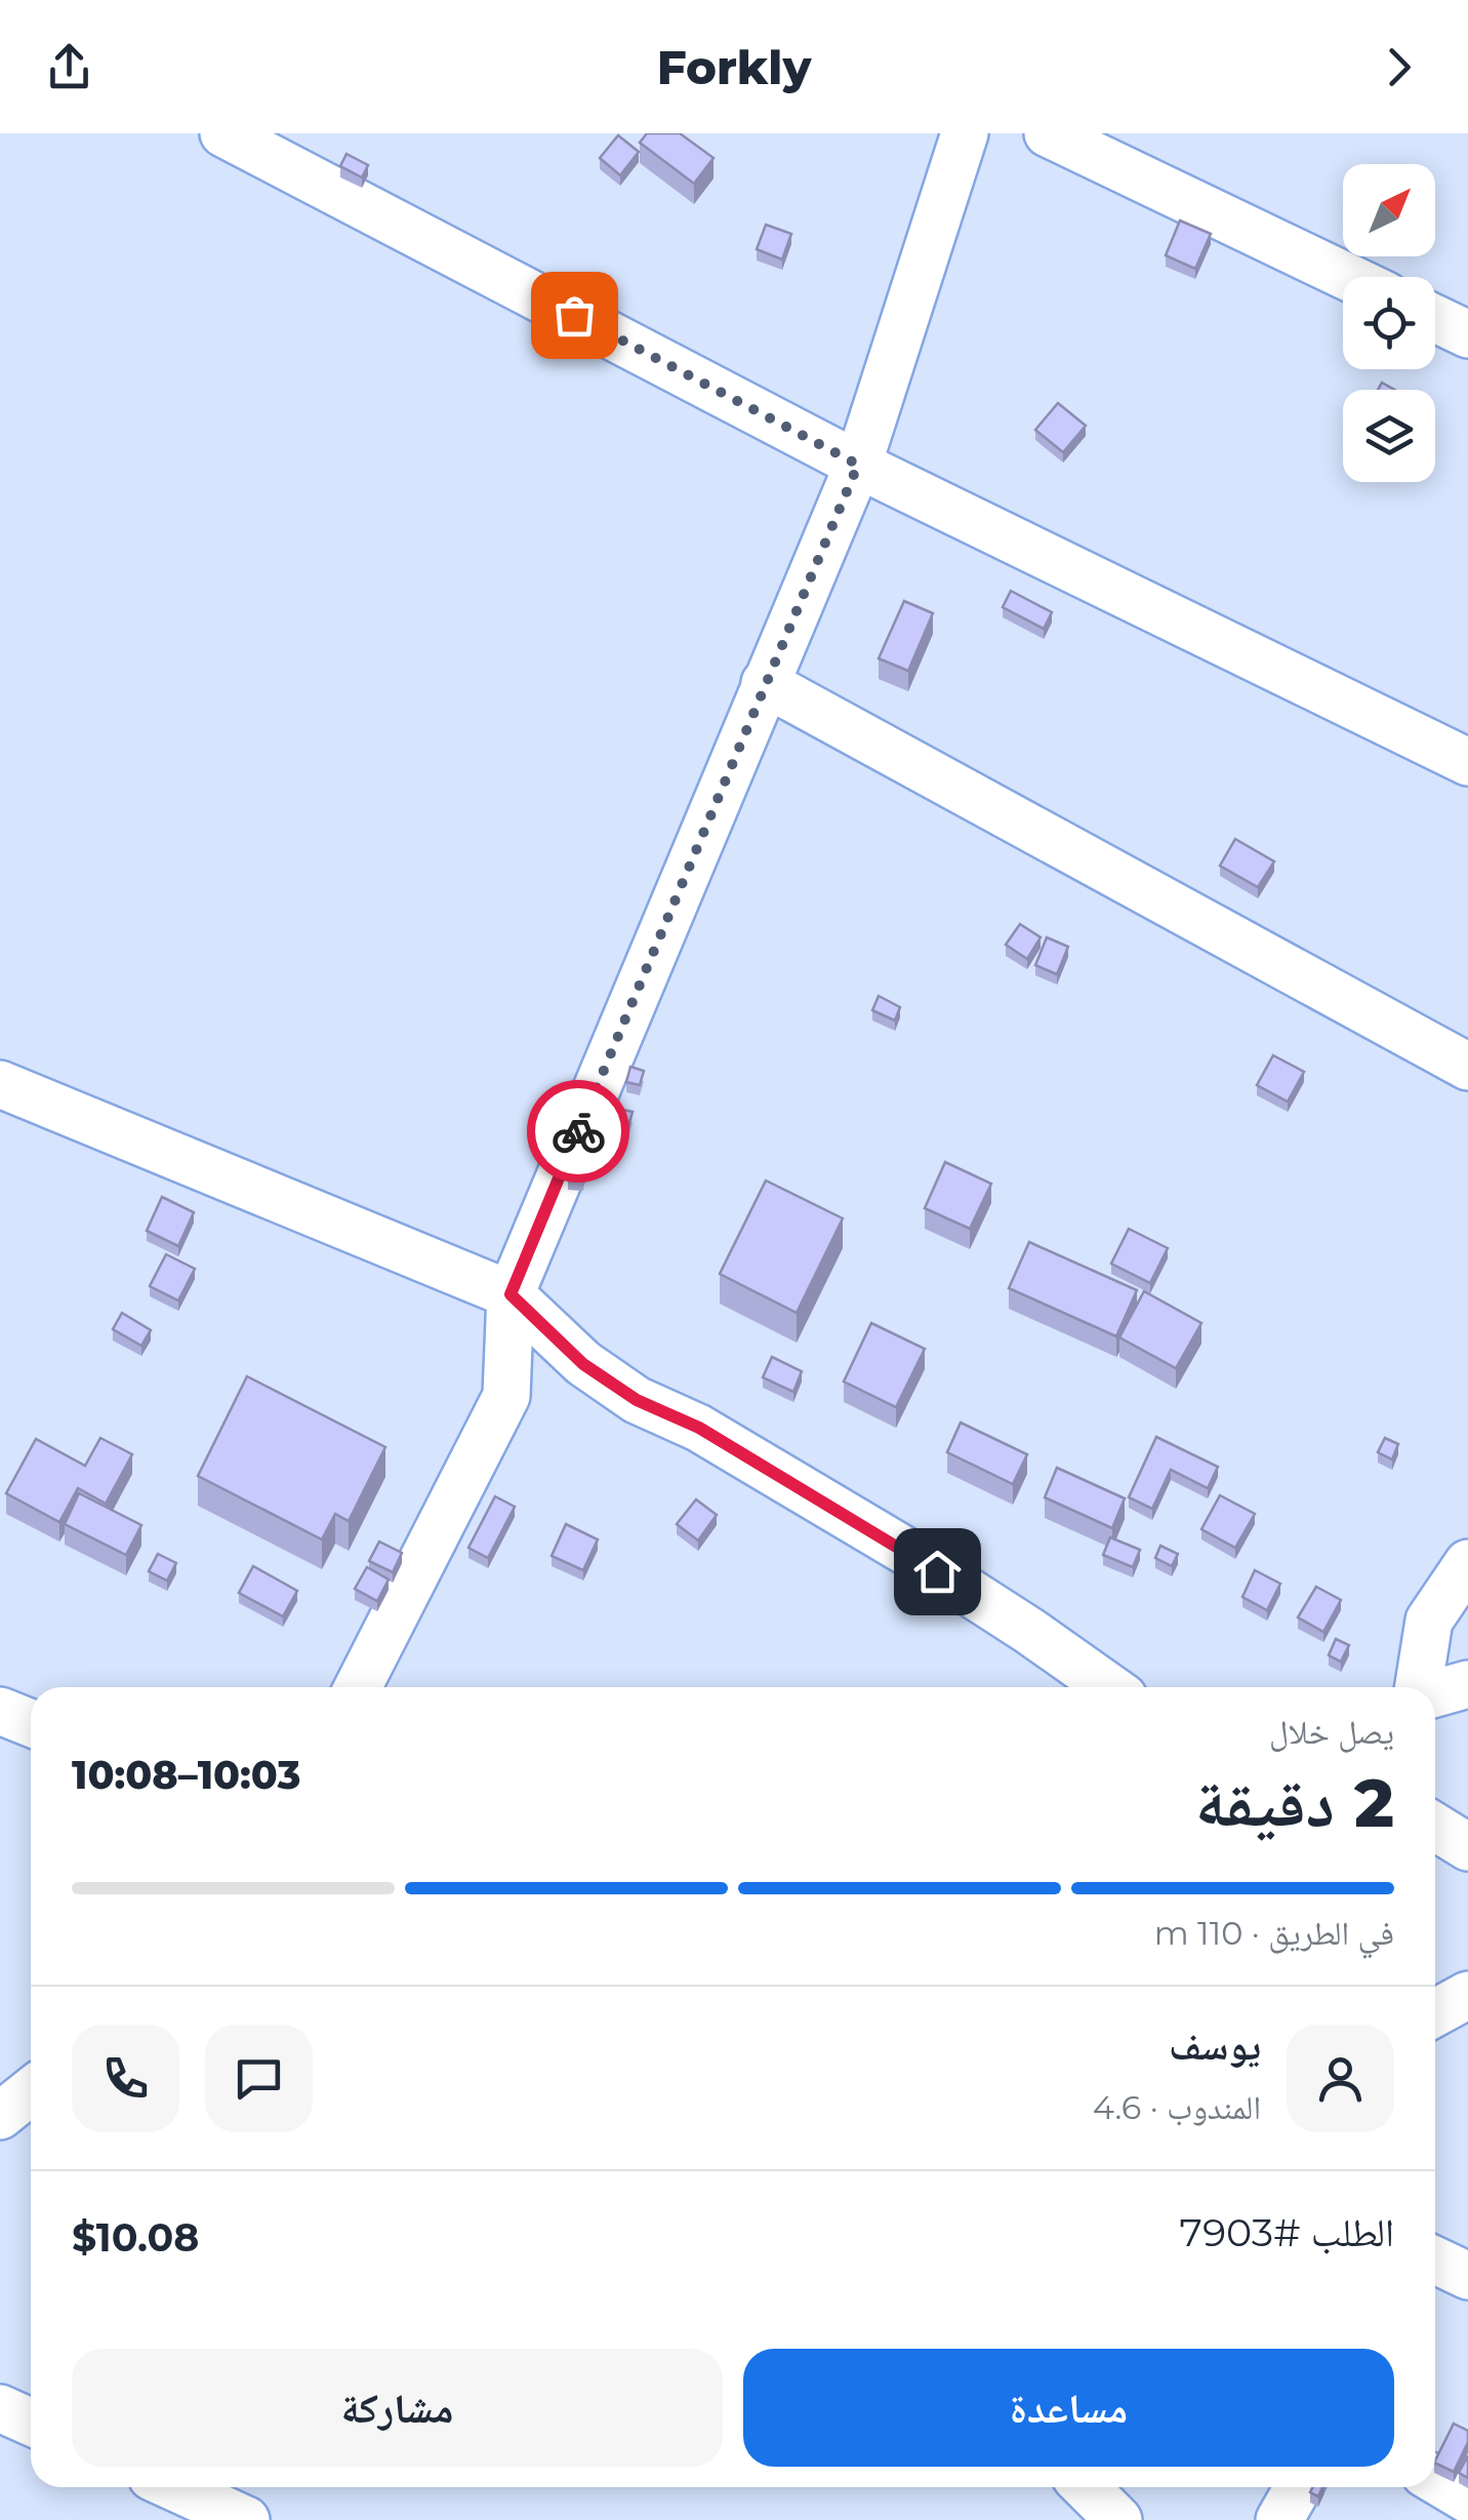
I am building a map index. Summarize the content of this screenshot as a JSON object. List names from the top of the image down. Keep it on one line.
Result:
{"north":"top right","page":{"header":"Forkly","heading":["2 دقيقة","يصل خلال","10:03–10:08"],"panel":["يوسف","المندوب · 4.6","الطلب #7903","$10.08"],"bar":"في الطريق · 110 m","buttons":["مساعدة","مشاركة"]}}
